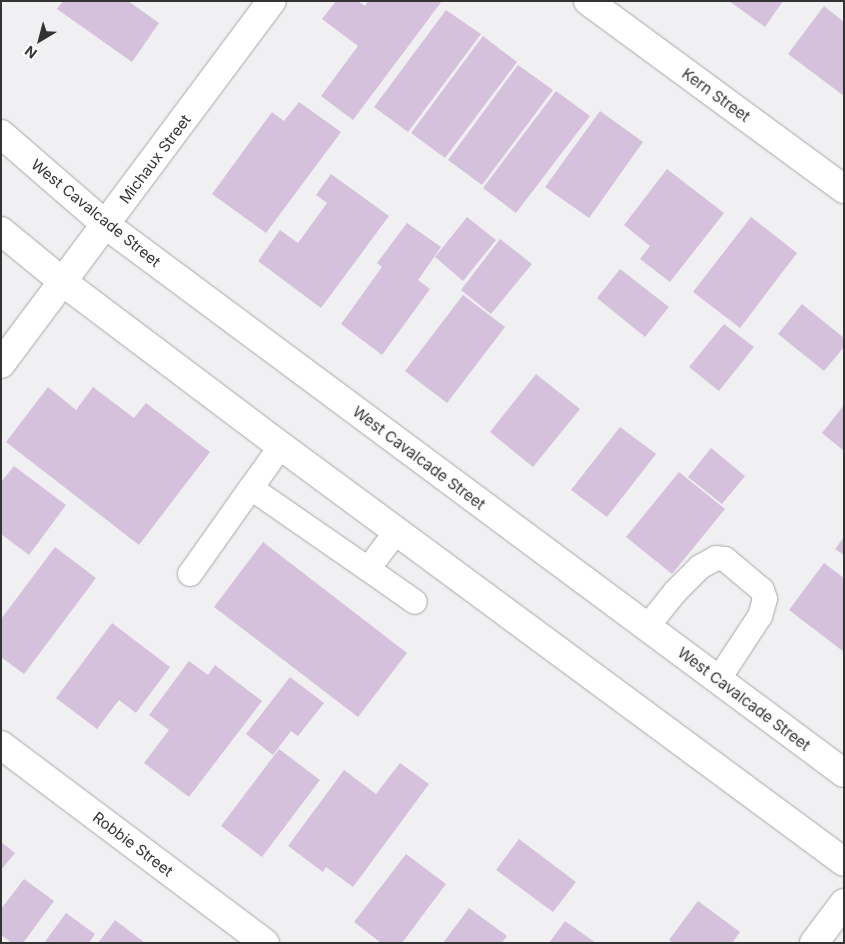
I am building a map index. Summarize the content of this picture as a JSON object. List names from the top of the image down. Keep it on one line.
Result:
{"streets":{"main road":["Kern Street","Michaux Street","West Cavalcade Street","Robbie Street"]},"crossings":[["Michaux Street","West Cavalcade Street"]],"north":"bottom left"}
